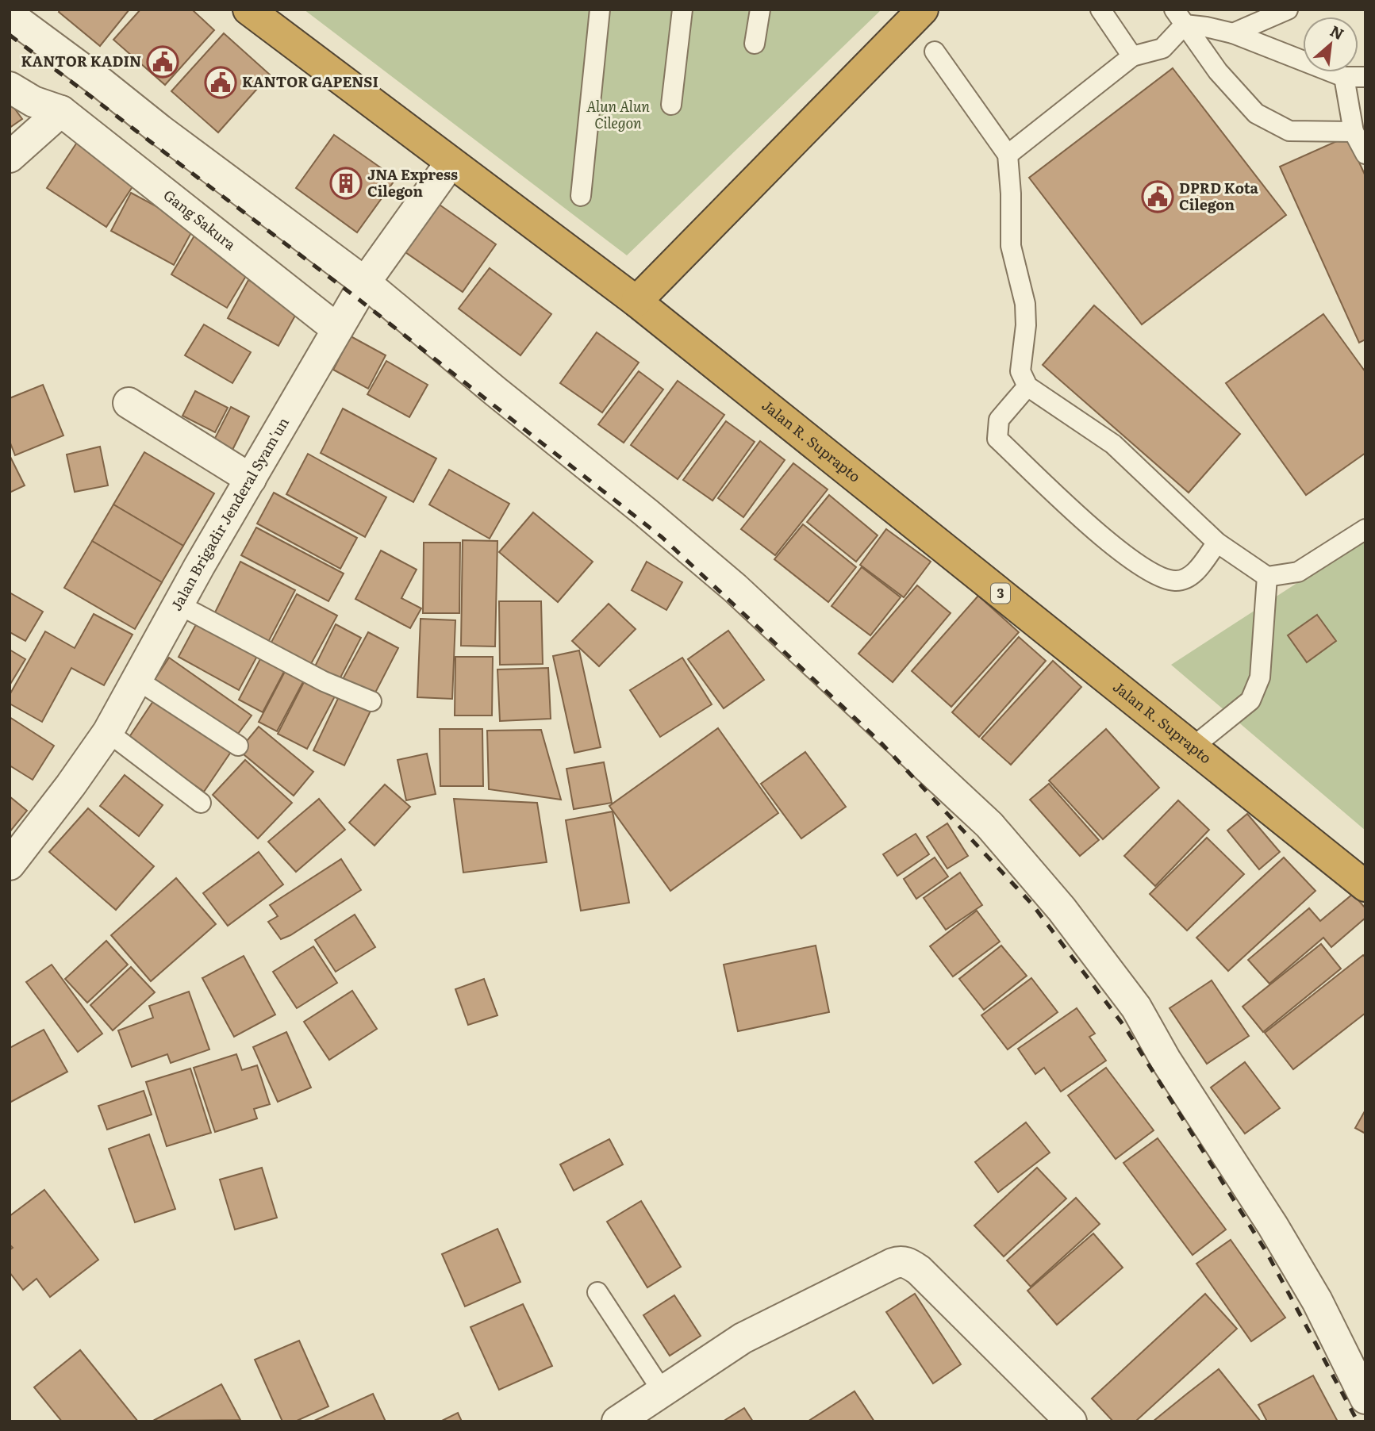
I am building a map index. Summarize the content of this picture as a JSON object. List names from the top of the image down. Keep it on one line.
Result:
{"streets":{"highway":["Jalan R. Suprapto","3"],"street":["Gang Sakura","Jalan Brigadir Jenderal Syam'un"]},"crossings":[["Gang Sakura","Jalan Brigadir Jenderal Syam'un"],["Jalan R. Suprapto","Jalan Brigadir Jenderal Syam'un"]],"parks":["Alun Alun Cilegon"],"places":{"public building":["KANTOR KADIN","KANTOR GAPENSI","DPRD Kota Cilegon"],"building":["JNA Express Cilegon"]},"north":"top right"}
